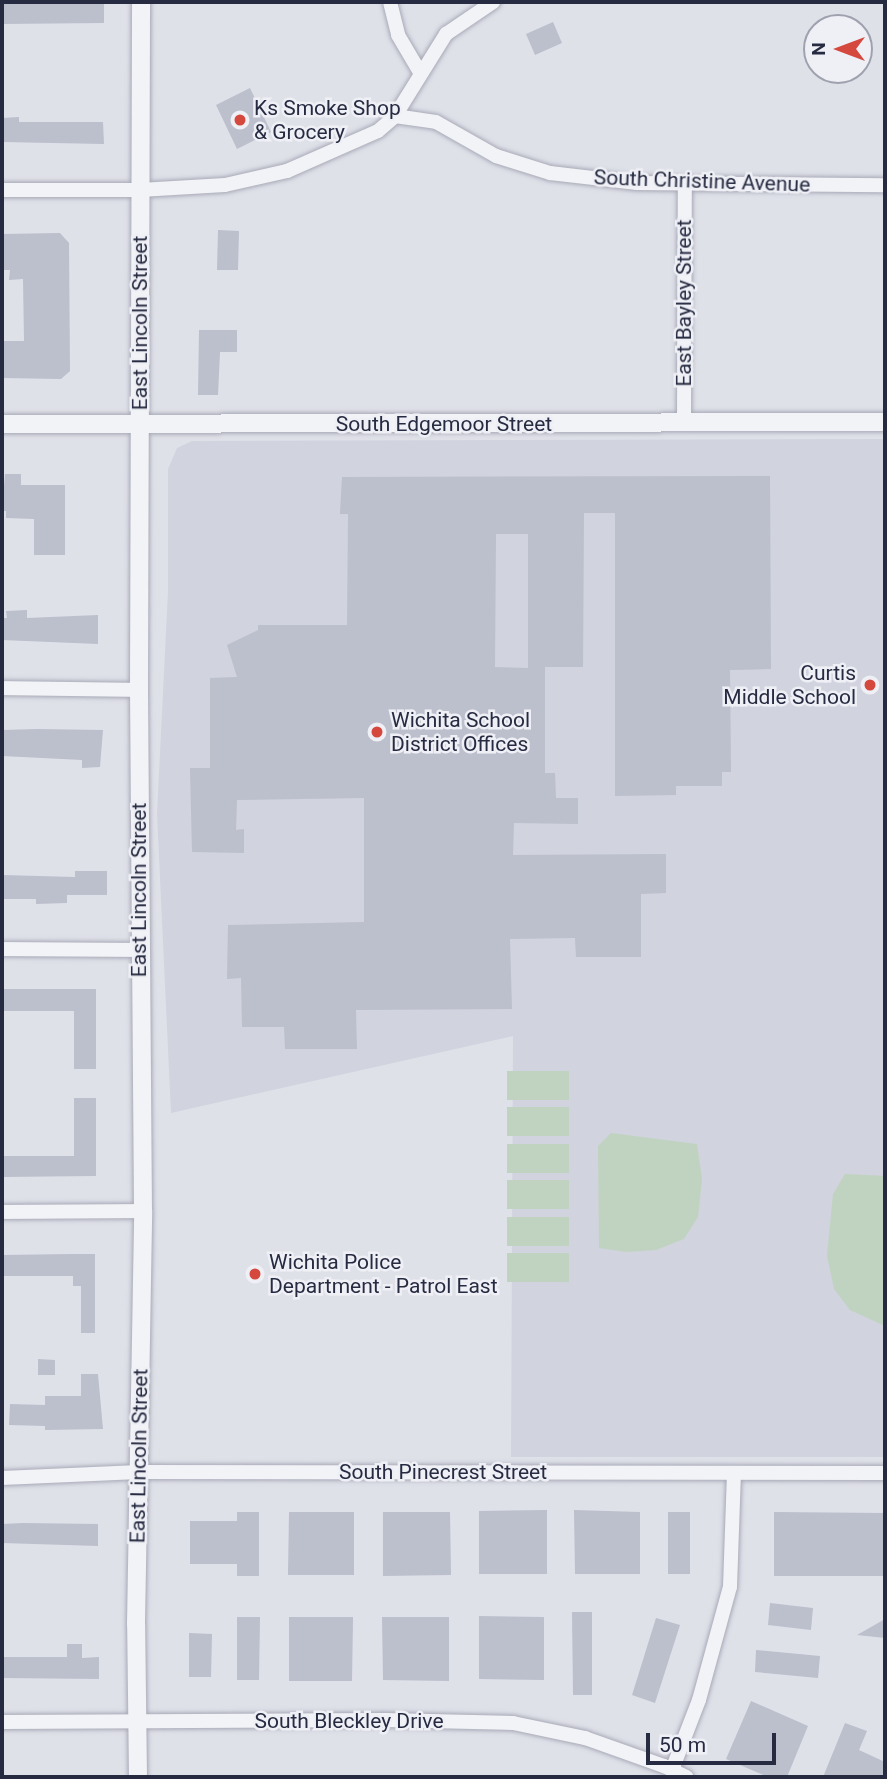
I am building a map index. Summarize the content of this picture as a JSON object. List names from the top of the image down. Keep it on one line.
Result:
{"streets":{"street":["South Christine Avenue","East Bayley Street","East Lincoln Street","South Edgemoor Street","South Pinecrest Street","South Bleckley Drive"]},"crossings":[["South Christine Avenue","East Bayley Street"],["East Bayley Street","South Edgemoor Street"],["East Lincoln Street","South Edgemoor Street"],["East Lincoln Street","South Pinecrest Street"],["East Lincoln Street","South Bleckley Drive"]],"places":["Ks Smoke Shop & Grocery","Curtis Middle School","Wichita School District Offices","Wichita Police Department - Patrol East"],"scale_bar":"50 m","north":"left"}
